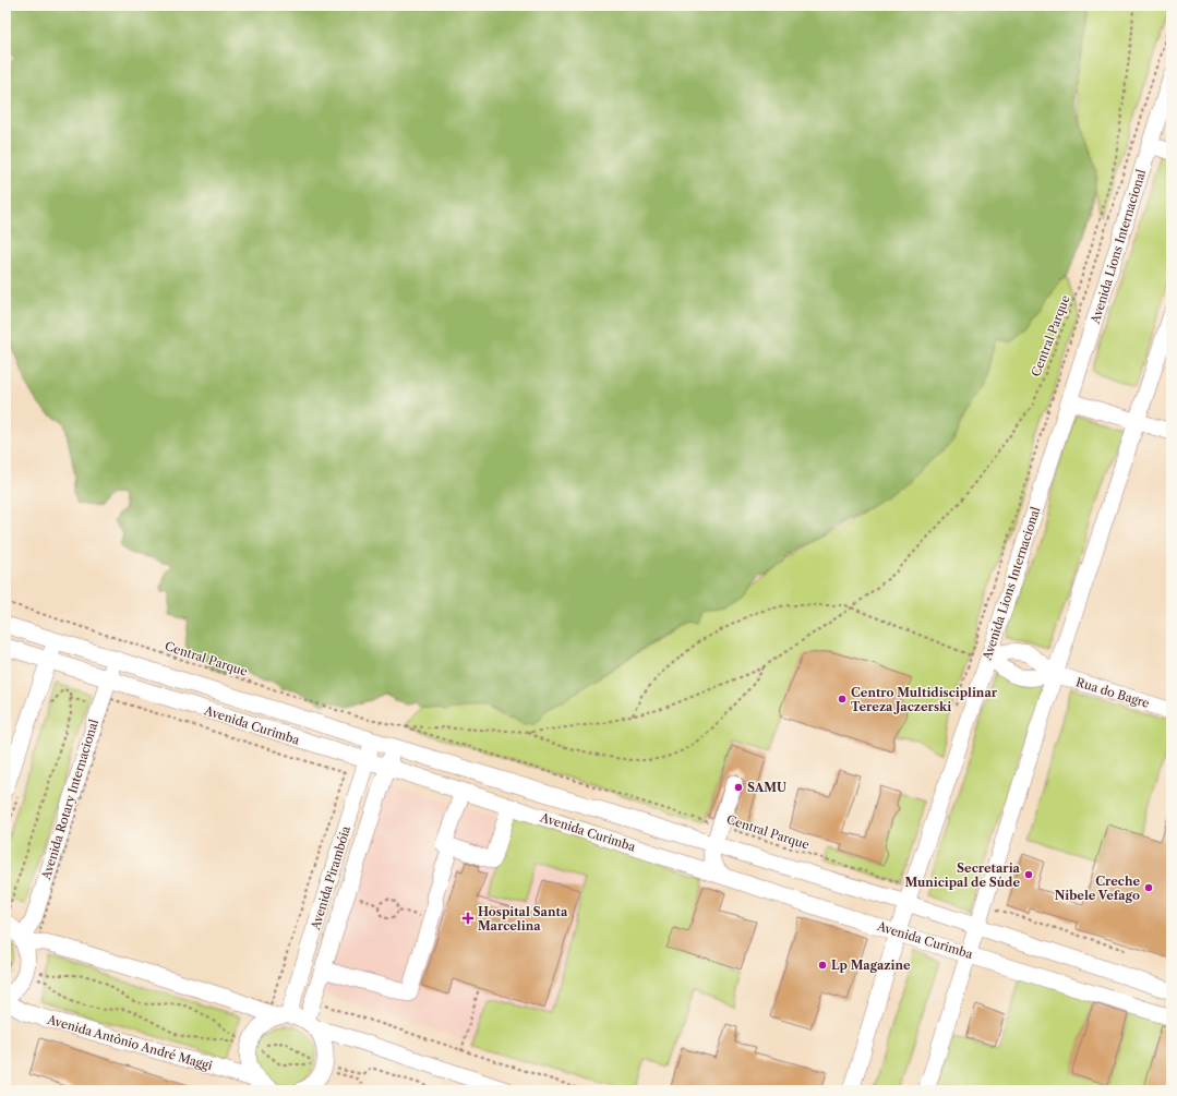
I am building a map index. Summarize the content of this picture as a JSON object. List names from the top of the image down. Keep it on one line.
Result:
{"streets":{"street":["Avenida Lions Internacional","Rua do Bagre","Avenida Curimba","Avenida Rotary Internacional","Avenida Pirambóia","Avenida Antônio André Maggi"],"path":["Central Parque"]},"crossings":[["Avenida Lions Internacional","Rua do Bagre"],["Avenida Lions Internacional","Avenida Curimba"],["Avenida Curimba","Avenida Rotary Internacional"],["Avenida Curimba","Avenida Pirambóia"]],"places":{"other":["Centro Multidisciplinar Tereza Jaczerski","SAMU","Secretaria Municipal de Súde","Creche Nibele Vefago","Lp Magazine"],"health":["Hospital Santa Marcelina"]}}
